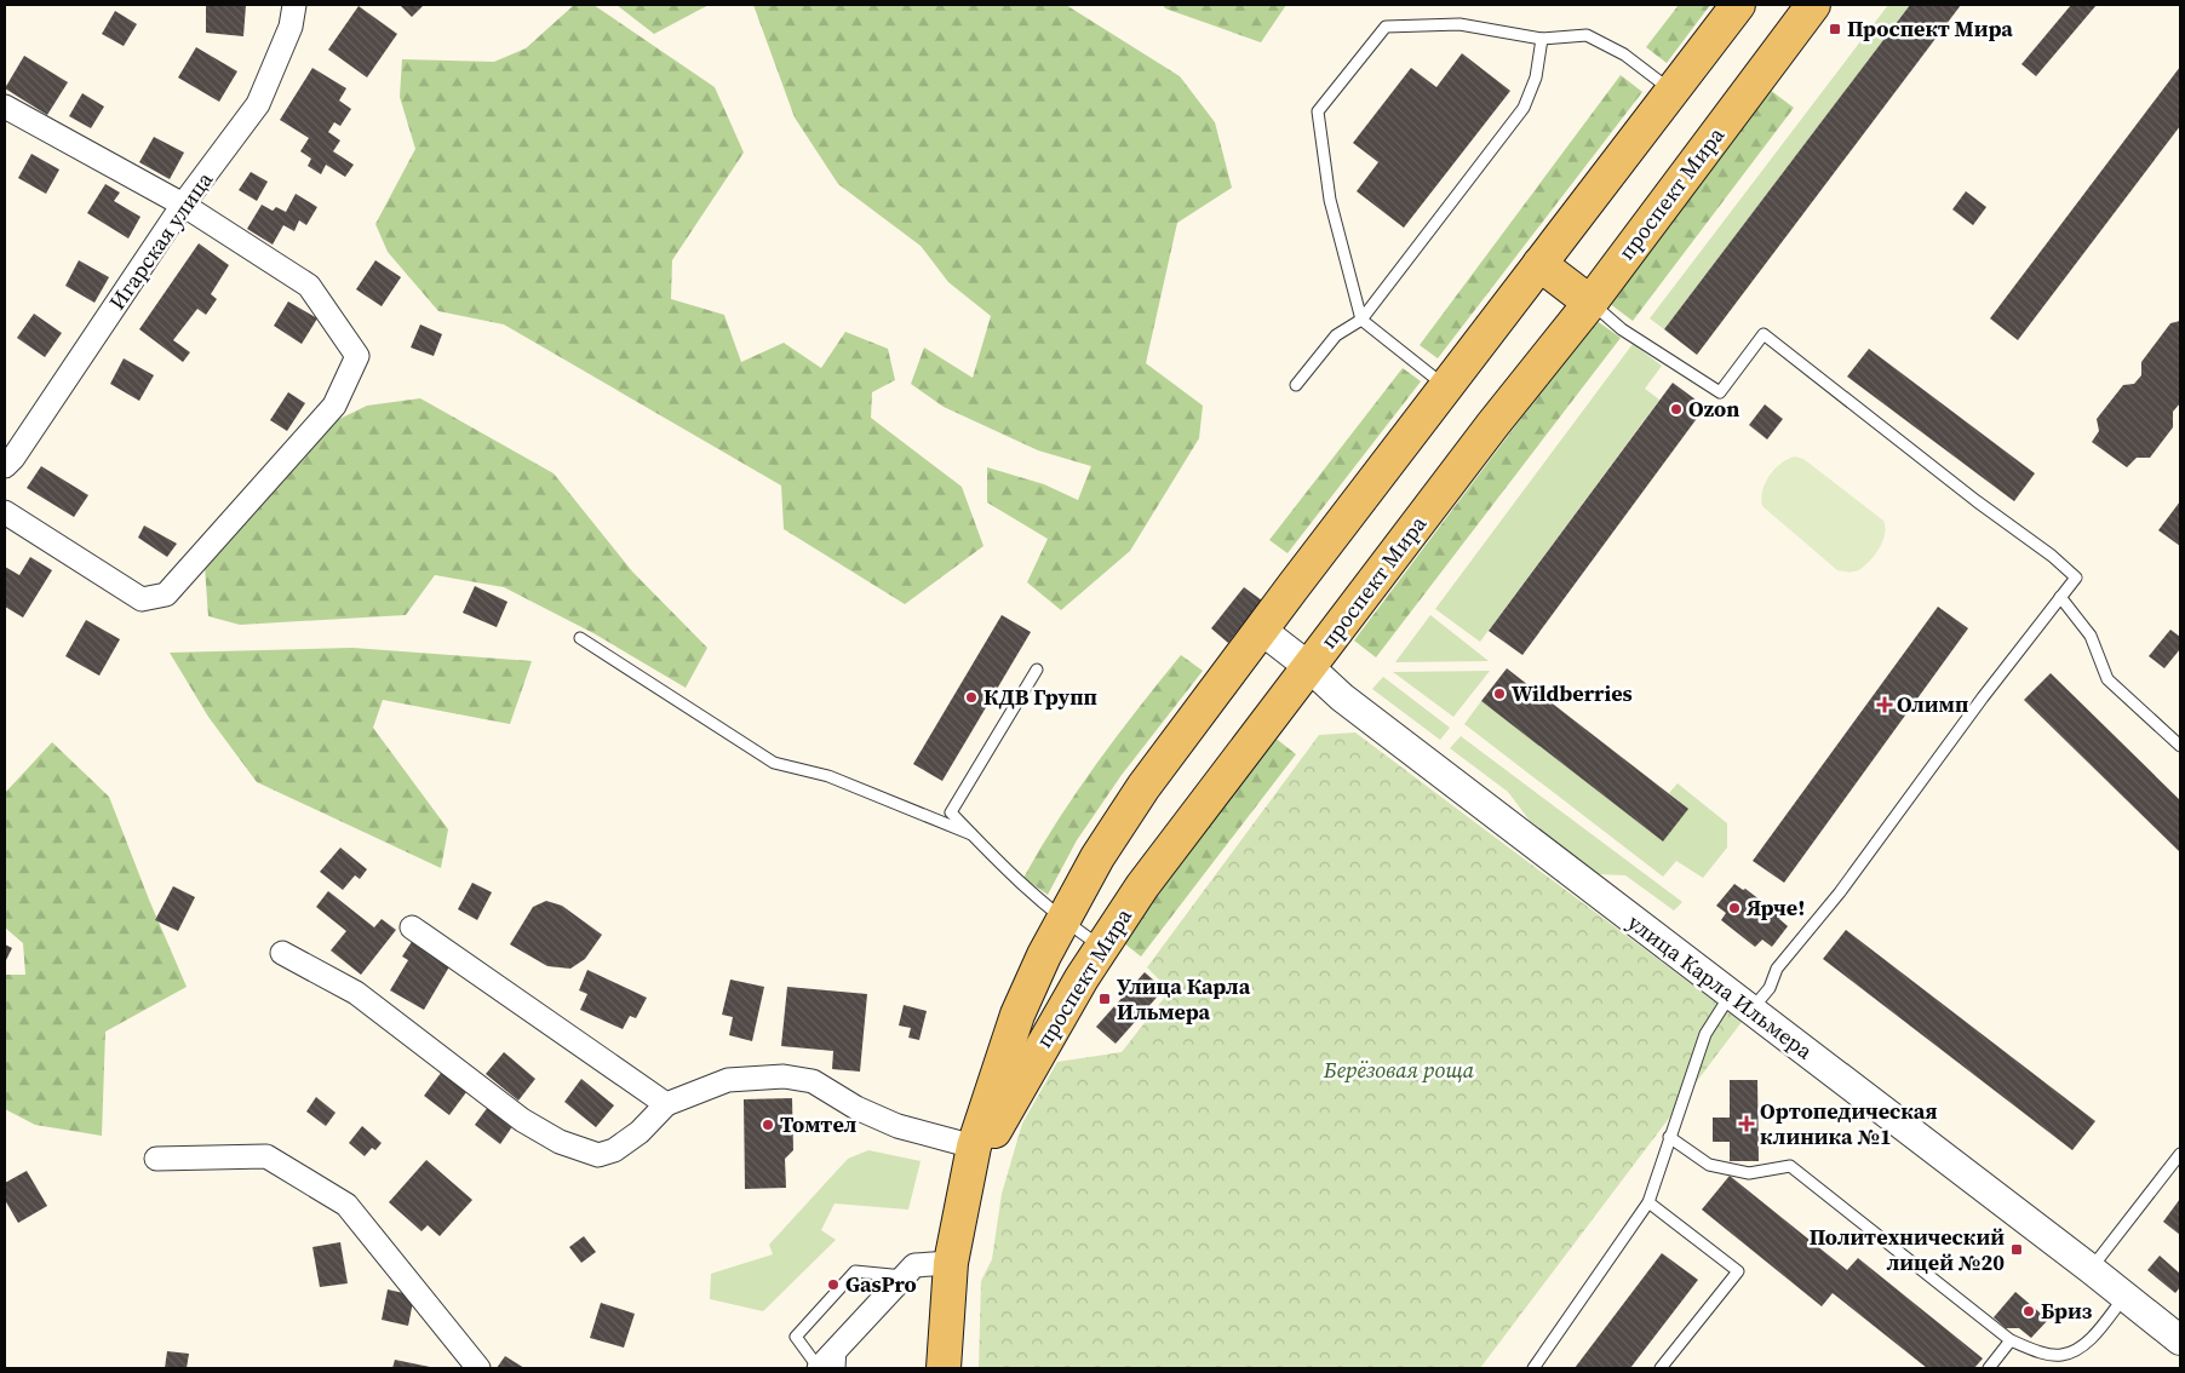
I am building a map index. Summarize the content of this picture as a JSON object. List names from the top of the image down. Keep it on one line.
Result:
{"streets":{"main road":["проспект Мира"],"street":["Игарская улица","улица Карла Ильмера"]},"crossings":[["проспект Мира","улица Карла Ильмера"]],"parks":["Берёзовая роща"],"places":{"transit":["Проспект Мира","Улица Карла Ильмера","Политехнический лицей №20"],"other":["Ozon","Wildberries","КДВ Групп","Ярче!","Томтел","GasPro","Бриз"],"health":["Олимп","Ортопедическая клиника №1"]}}
